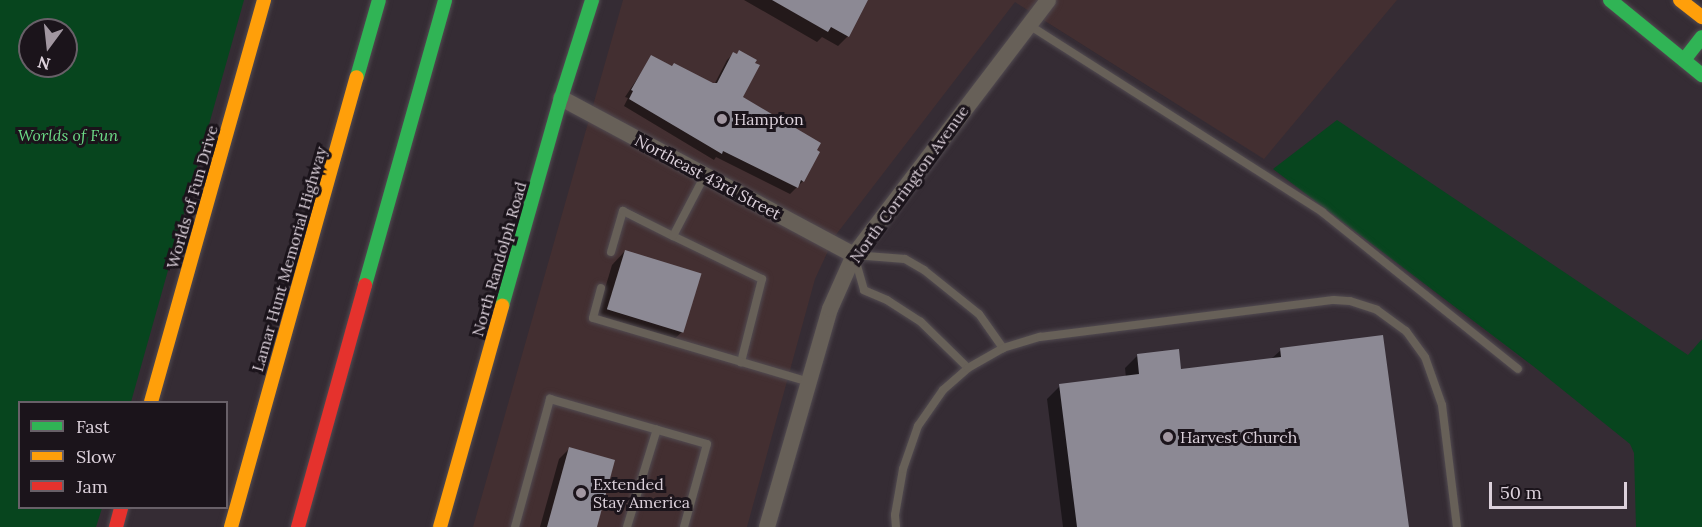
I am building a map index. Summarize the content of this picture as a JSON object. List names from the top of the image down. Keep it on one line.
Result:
{"streets":{"main road":["Worlds of Fun Drive","Lamar Hunt Memorial Highway","North Randolph Road"],"street":["Northeast 43rd Street","North Corrington Avenue"]},"crossings":[["Northeast 43rd Street","North Corrington Avenue"],["Northeast 43rd Street","North Randolph Road"]],"parks":["Worlds of Fun"],"places":["Hampton","Harvest Church","Extended Stay America"],"legend":["Fast","Slow","Jam"],"scale_bar":"50 m","north":"bottom"}
